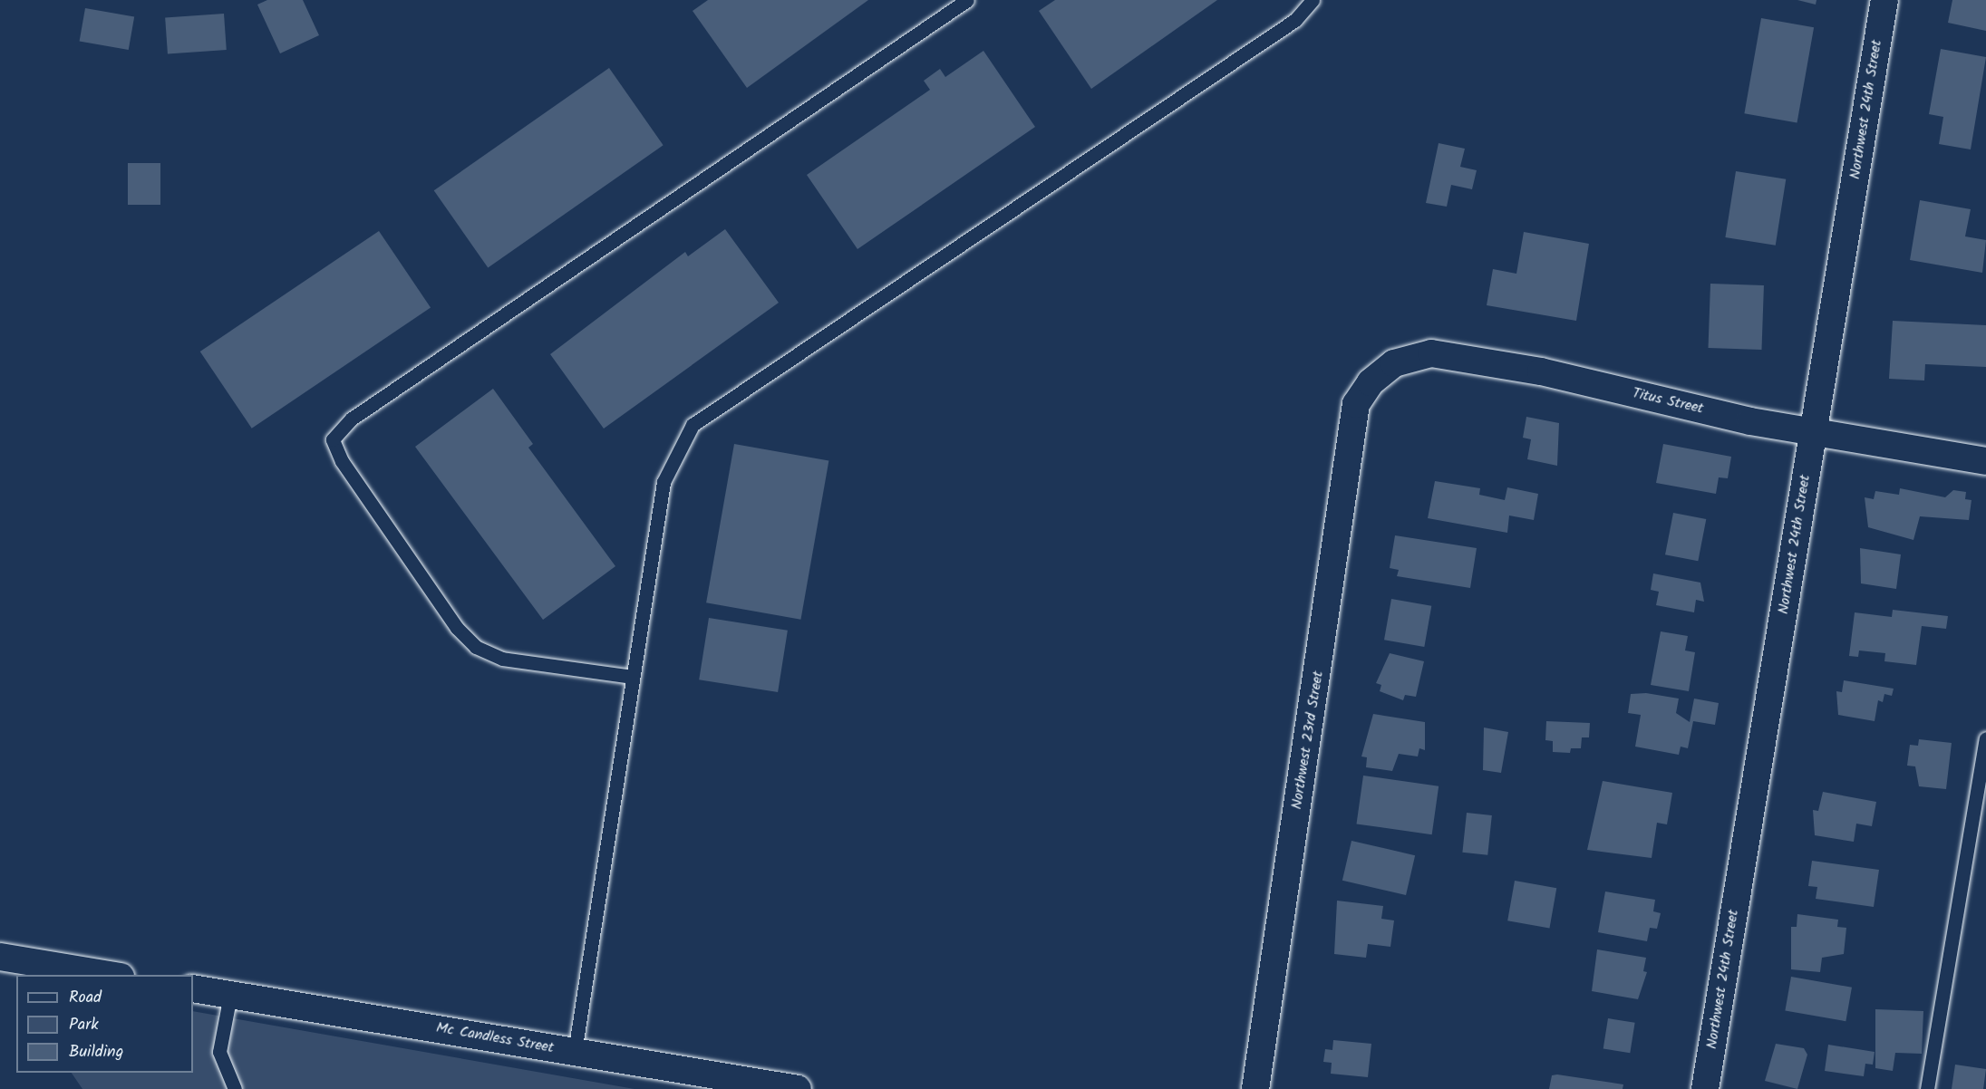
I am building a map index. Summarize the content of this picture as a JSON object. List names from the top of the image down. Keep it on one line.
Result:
{"streets":{"street":["Northwest 24th Street","Titus Street","Northwest 23rd Street","Mc Candless Street"]},"crossings":[["Northwest 24th Street","Titus Street"],["Titus Street","Northwest 23rd Street"]],"legend":["Road","Park","Building"]}
